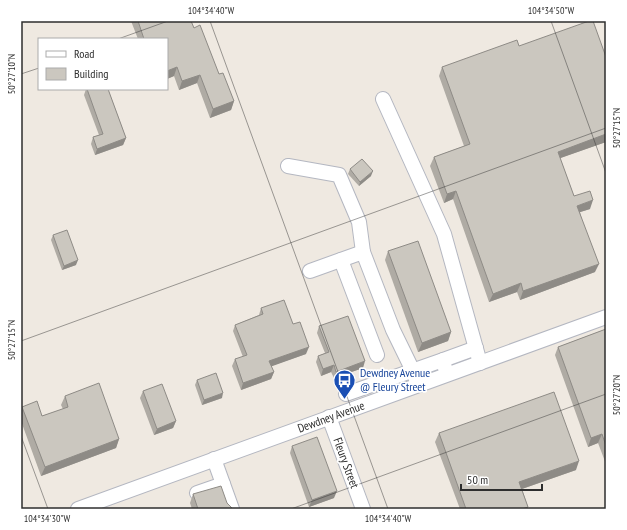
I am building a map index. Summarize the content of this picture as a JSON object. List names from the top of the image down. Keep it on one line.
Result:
{"streets":{"street":["Dewdney Avenue","Fleury Street"]},"crossings":[["Dewdney Avenue","Fleury Street"]],"places":{"bus stop":["Dewdney Avenue @ Fleury Street"]},"legend":["Road","Building"],"scale_bar":"50 m","coordinates":["104°34'40\"W","104°34'50\"W","50°27'10\"N","50°27'15\"N","50°27'20\"N","104°34'30\"W"]}
